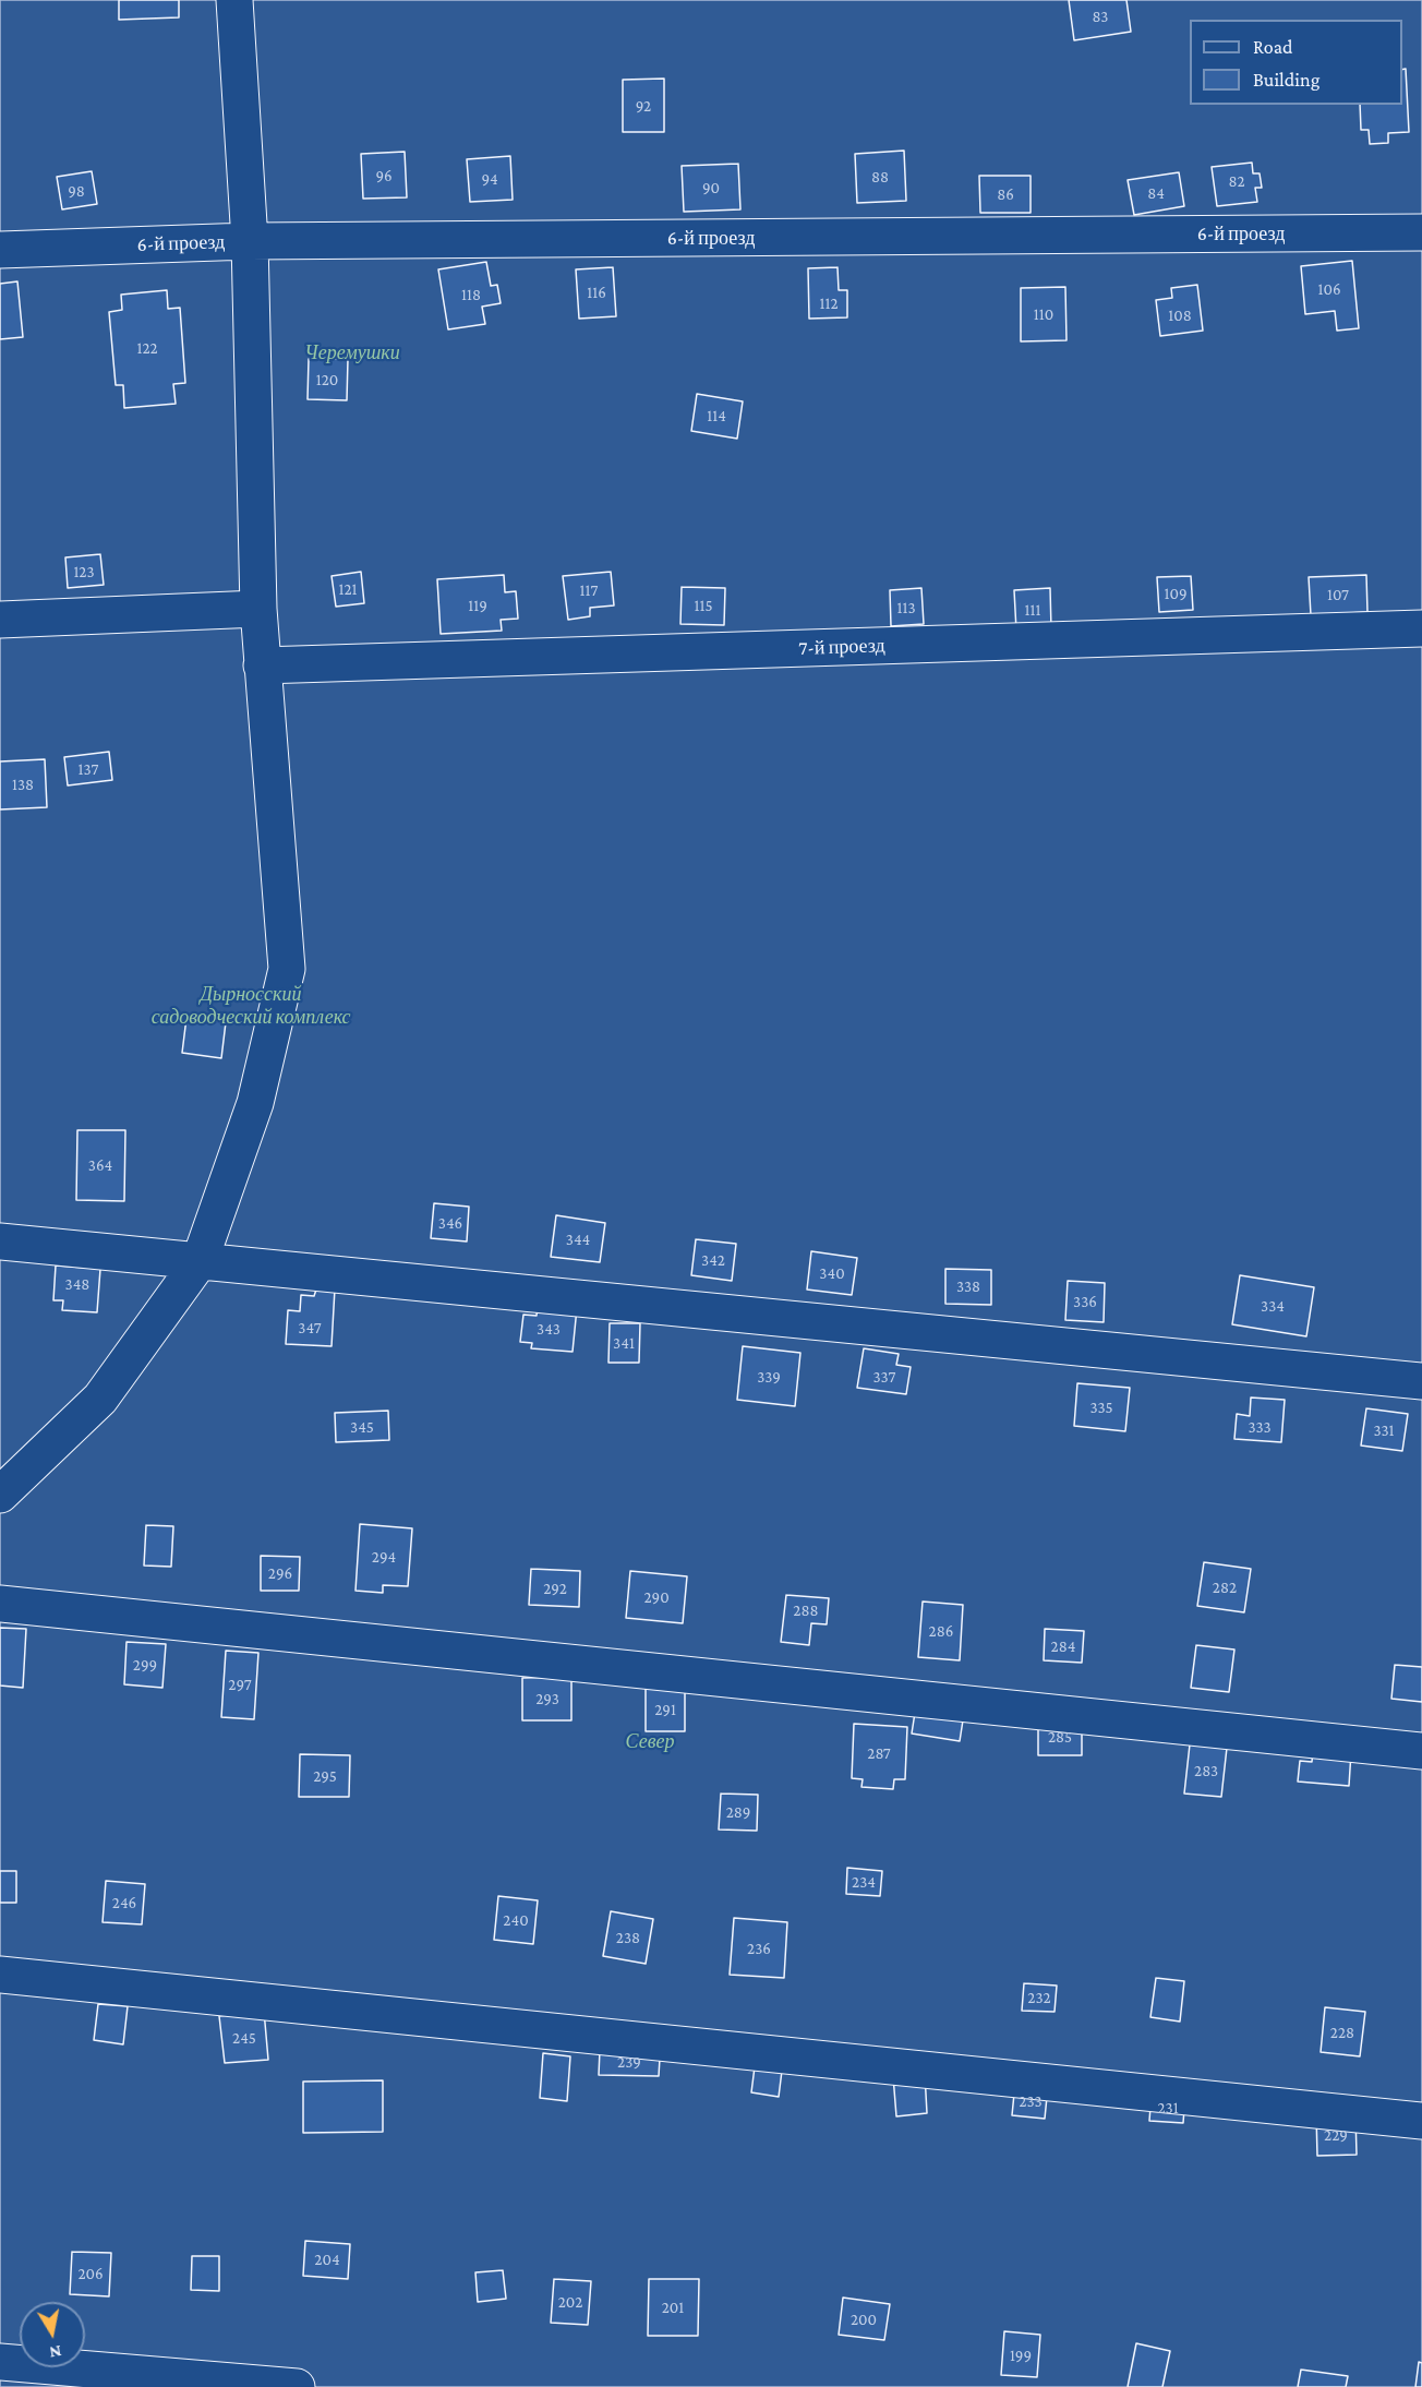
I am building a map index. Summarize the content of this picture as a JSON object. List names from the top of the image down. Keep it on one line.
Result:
{"streets":{"street":["6-й проезд","7-й проезд"]},"parks":["Черемушки","Дырносский садоводческий комплекс","Север"],"house_numbers":["83","92","96","88","94","82","90","98","84","86","106","116","118","112","110","108","122","120","114","123","121","117","109","107","119","115","113","111","137","138","364","346","344","342","340","348","338","336","334","347","343","341","339","337","335","345","333","331","294","296","282","292","290","288","286","284","299","297","293","291","285","287","283","295","289","234","246","240","238","236","232","228","245","239","233","231","229","204","206","202","201","200","199"],"legend":["Road","Building"],"north":"bottom"}
